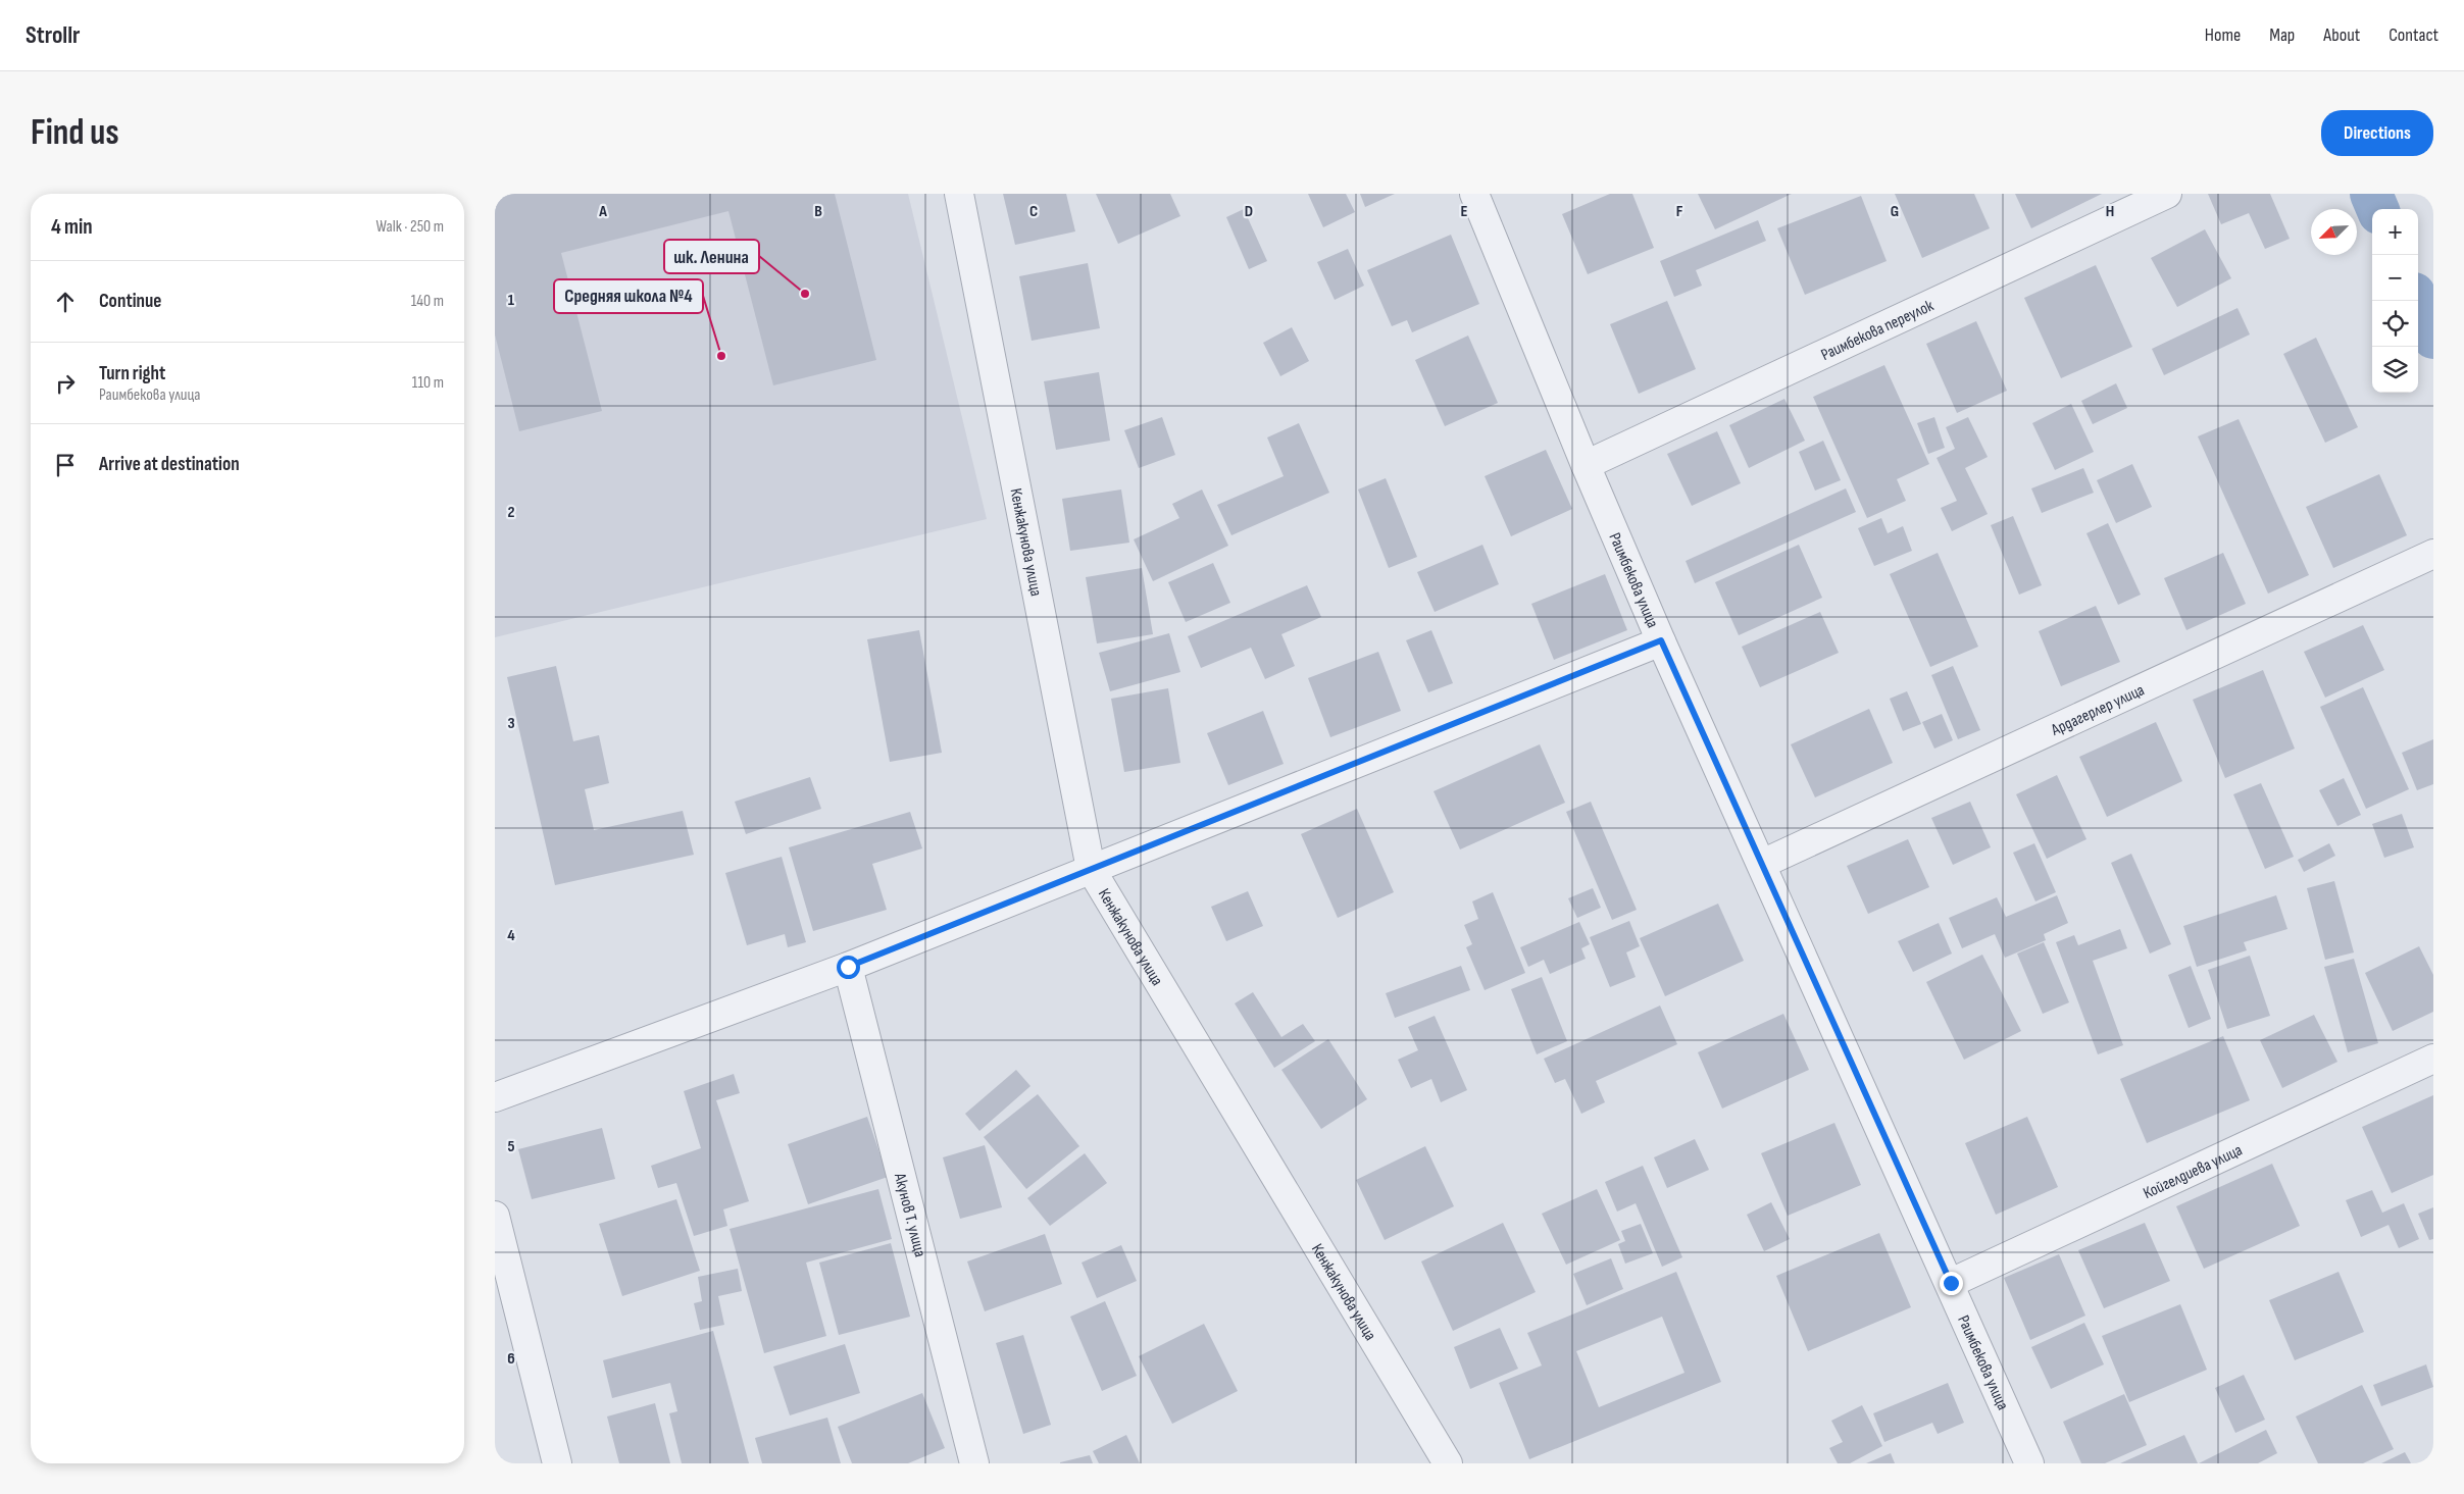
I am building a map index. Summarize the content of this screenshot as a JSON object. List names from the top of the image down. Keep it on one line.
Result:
{"streets":{"street":["Раимбекова переулок","Кенжакунова улица","Раимбекова улица","Ардагерлер улица","Койгелдиева улица","Акунов Т. улица"]},"crossings":[["Раимбекова переулок","Раимбекова улица"],["Раимбекова улица","Ардагерлер улица"],["Раимбекова улица","Койгелдиева улица"]],"places":["шк. Ленина","Средняя школа №4"],"north":"bottom left","page":{"header":"Strollr","nav":["Home","Map","About","Contact"],"buttons":"Directions","title":"Find us","heading":["4 min","Walk · 250 m"],"map_buttons":["+","−"],"list":[["Continue","140 m"],["Turn right","Раимбекова улица","110 m"],"Arrive at destination"]},"grid":{"columns":["A","B","C","D","E","F","G","H"],"rows":["1","2","3","4","5","6"]}}
